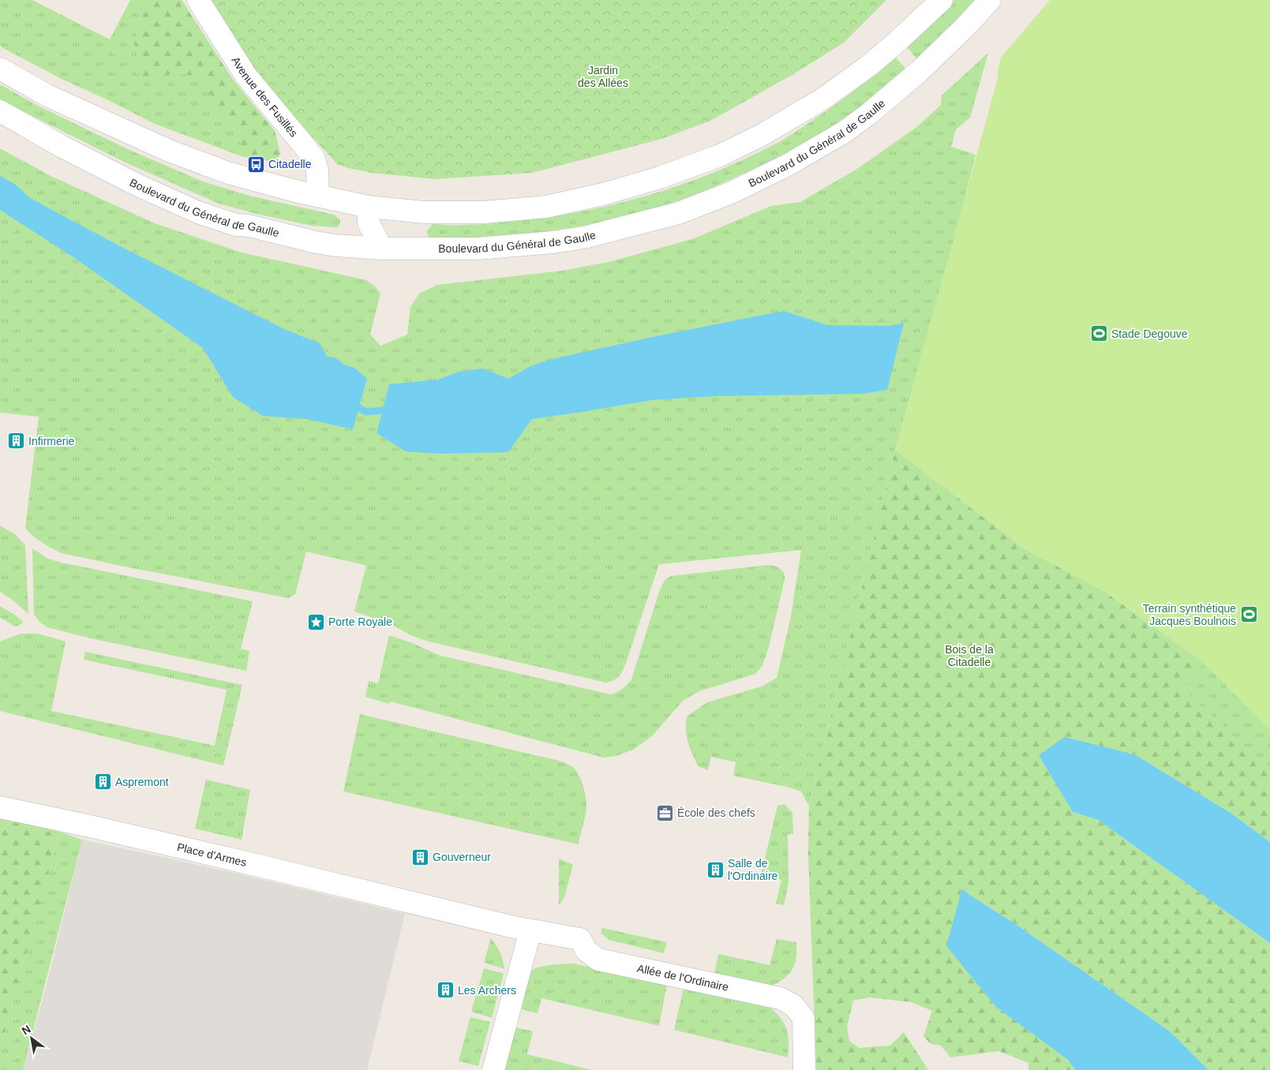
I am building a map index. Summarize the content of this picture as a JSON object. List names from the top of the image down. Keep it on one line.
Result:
{"streets":{"main road":["Avenue des Fusillés","Boulevard du Général de Gaulle","Place d'Armes","Allée de l'Ordinaire"]},"crossings":[["Place d'Armes","Allée de l'Ordinaire"]],"parks":["Jardin des Allées","Bois de la Citadelle"],"places":{"bus stop":["Citadelle"],"sports":["Stade Degouve","Terrain synthétique Jacques Boulnois"],"building":["Infirmerie","Aspremont","Gouverneur","Salle de l'Ordinaire","Les Archers"],"place":["Porte Royale"],"office":["École des chefs"]},"north":"top left"}
